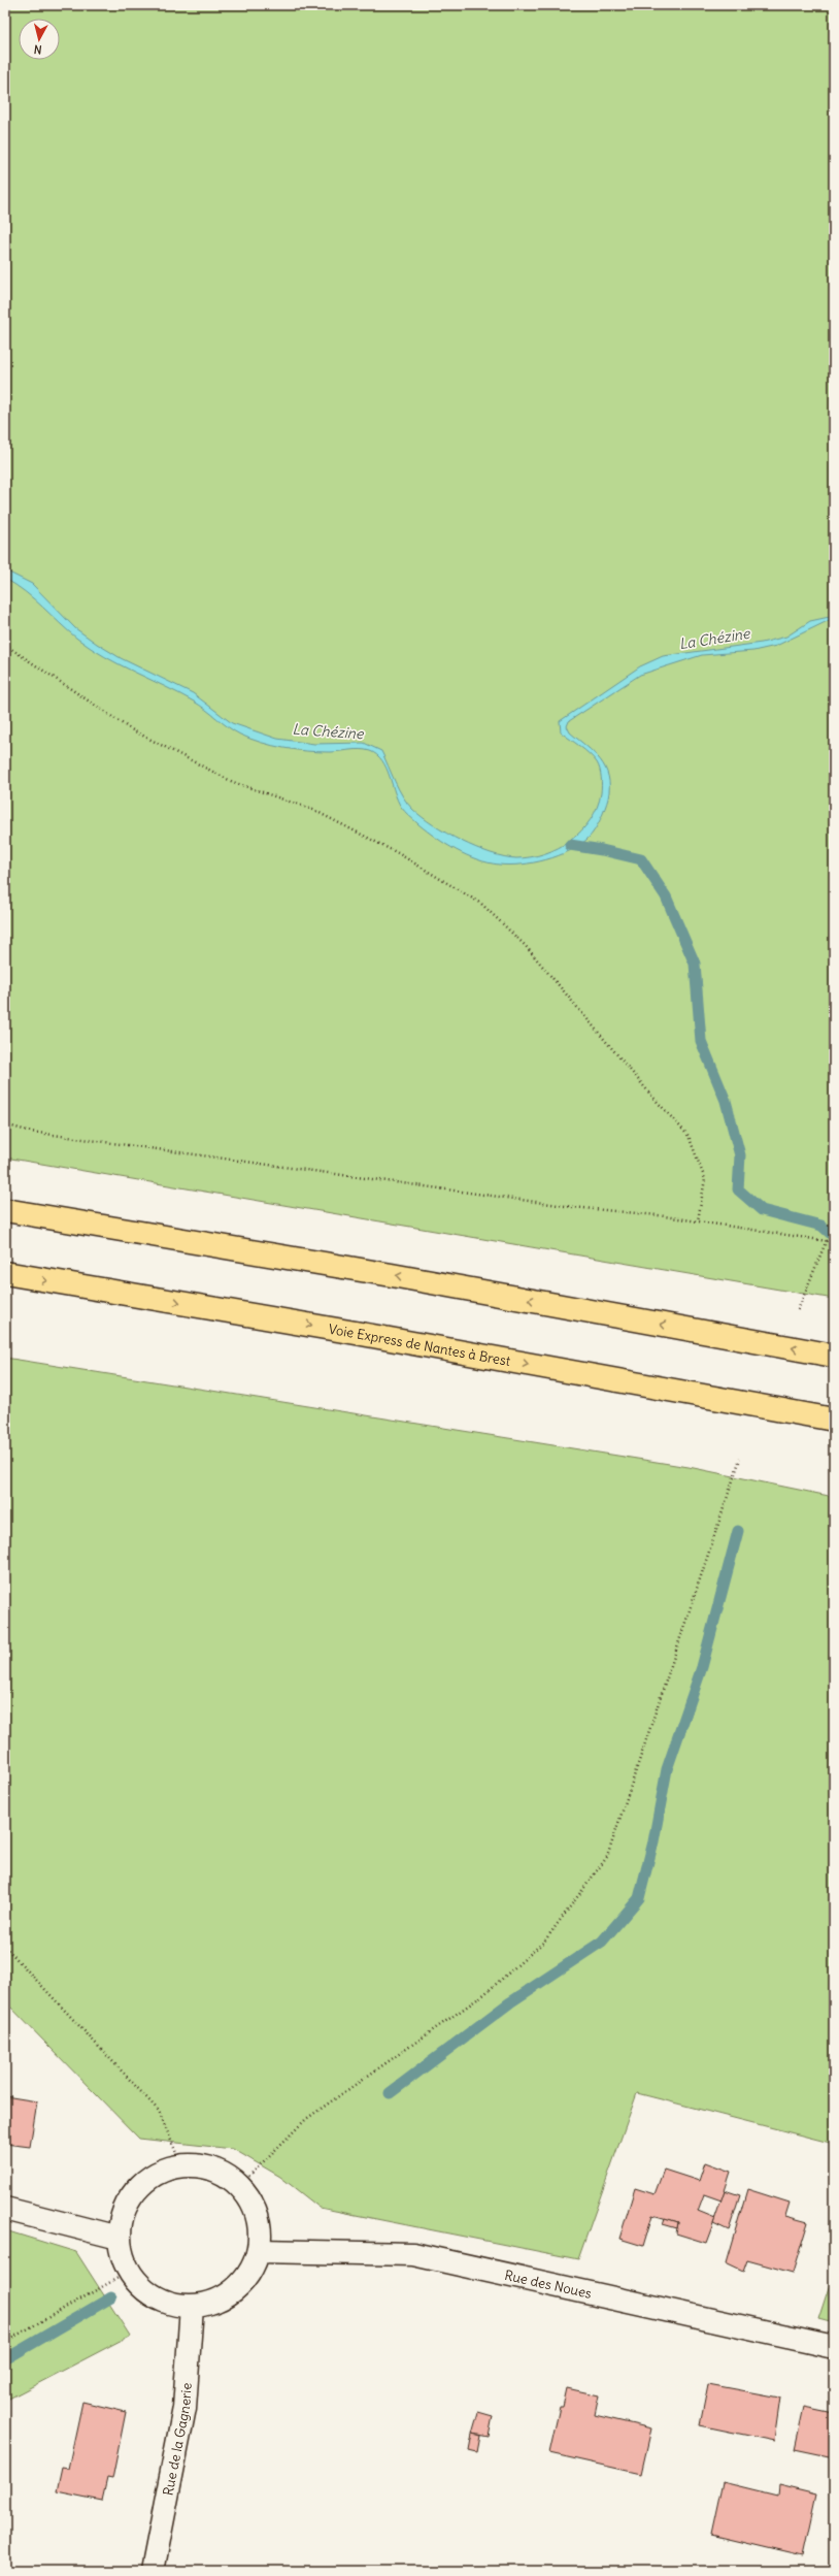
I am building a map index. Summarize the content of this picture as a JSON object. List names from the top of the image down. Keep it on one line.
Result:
{"streets":{"highway":["Voie Express de Nantes à Brest"],"street":["Rue des Noues","Rue de la Gagnerie"]},"crossings":[["Rue des Noues","Rue de la Gagnerie"]],"water":["La Chézine"],"north":"bottom"}
